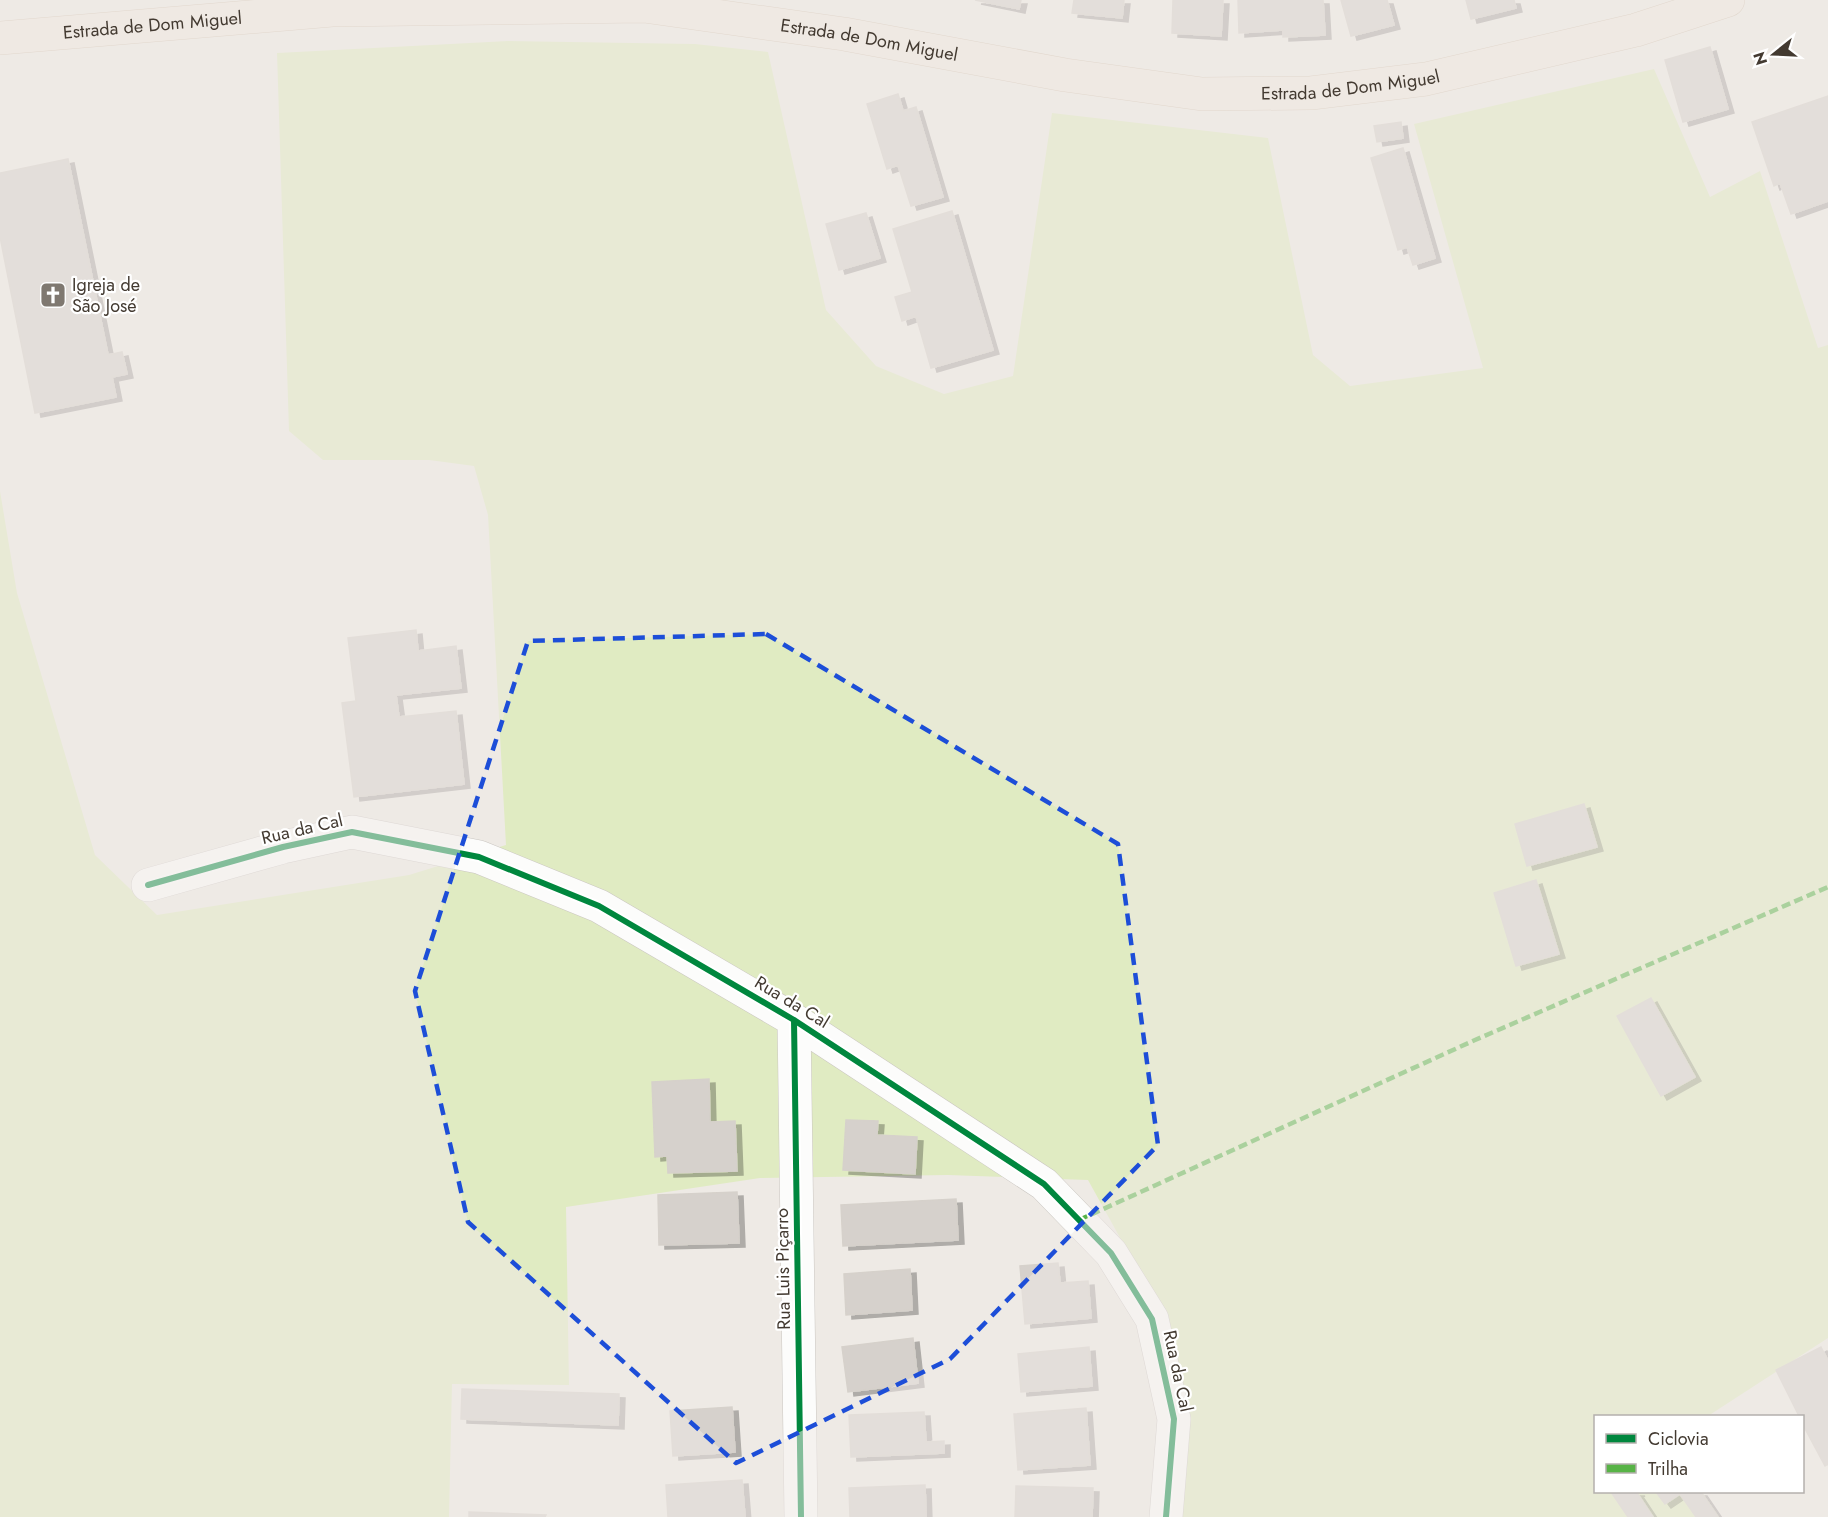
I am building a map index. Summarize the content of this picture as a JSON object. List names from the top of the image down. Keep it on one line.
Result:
{"streets":{"main road":["Estrada de Dom Miguel"],"street":["Rua da Cal","Rua Luis Piçarro"]},"crossings":[["Rua da Cal","Rua Luis Piçarro"]],"places":{"church":["Igreja de São José"]},"legend":["Ciclovia","Trilha"],"north":"left"}
